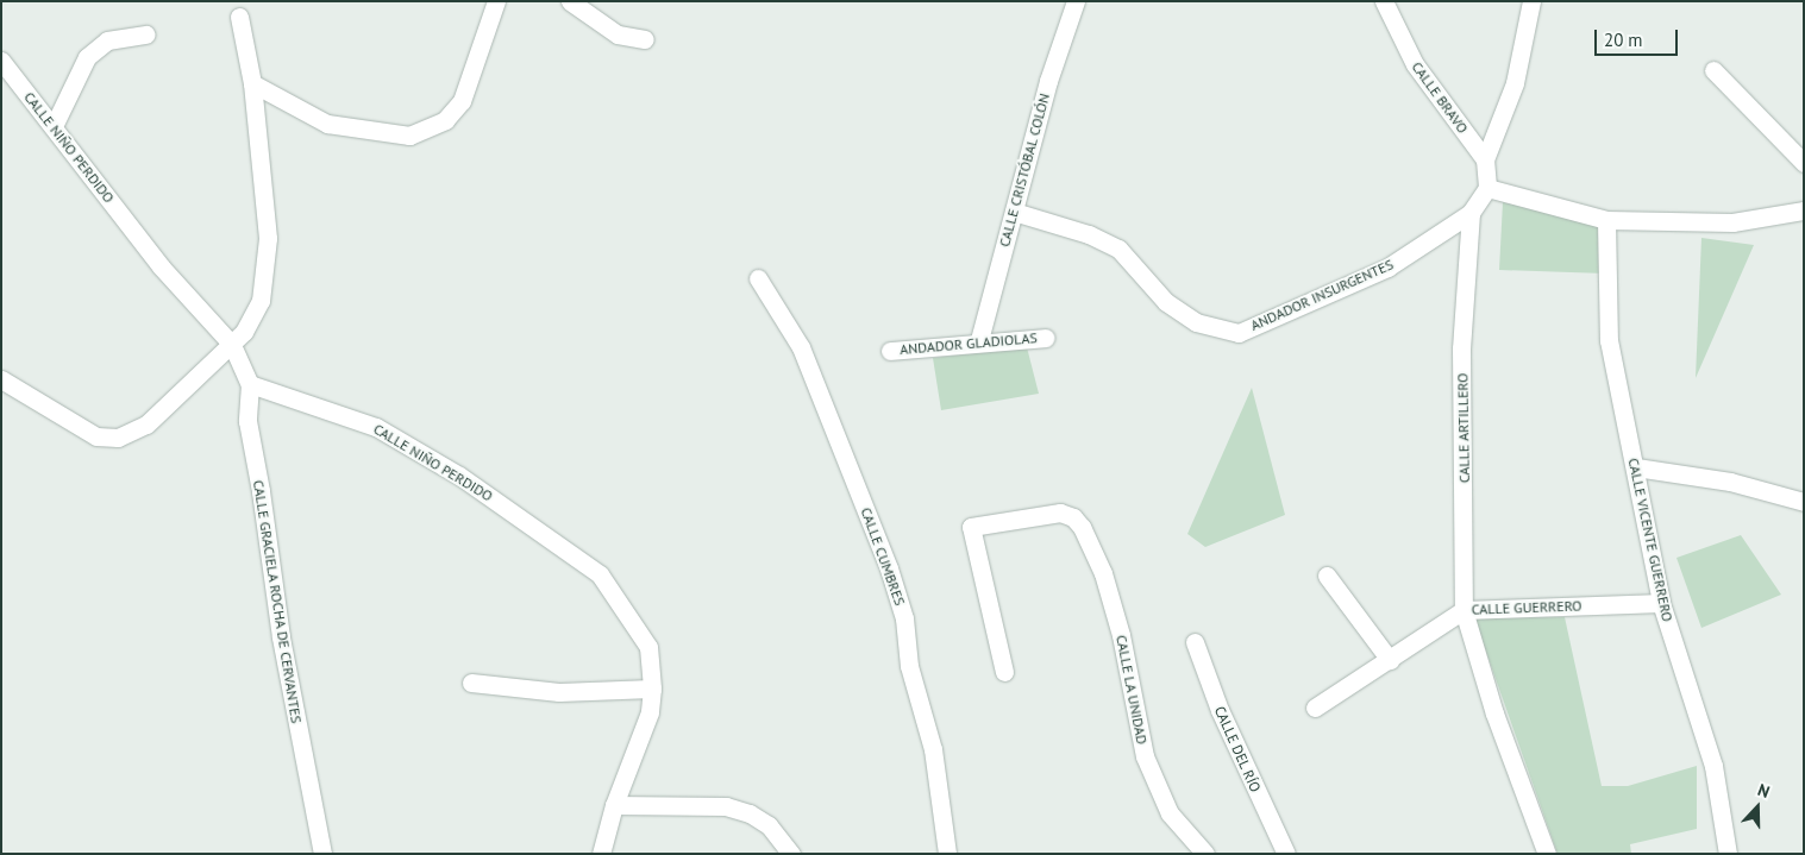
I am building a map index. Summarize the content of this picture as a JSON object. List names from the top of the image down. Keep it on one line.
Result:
{"streets":{"street":["CALLE BRAVO","CALLE NIÑO PERDIDO","CALLE CRISTÓBAL COLÓN","ANDADOR INSURGENTES","ANDADOR GLADIOLAS","CALLE ARTILLERO","CALLE VICENTE GUERRERO","CALLE CUMBRES","CALLE GRACIELA ROCHA DE CERVANTES","CALLE GUERRERO","CALLE LA UNIDAD","CALLE DEL RÍO"]},"crossings":[["CALLE NIÑO PERDIDO","CALLE GRACIELA ROCHA DE CERVANTES"],["CALLE CRISTÓBAL COLÓN","ANDADOR INSURGENTES"],["CALLE CRISTÓBAL COLÓN","ANDADOR GLADIOLAS"],["ANDADOR INSURGENTES","CALLE ARTILLERO"],["CALLE ARTILLERO","CALLE GUERRERO"],["CALLE VICENTE GUERRERO","CALLE GUERRERO"]],"scale_bar":"20 m","north":"top"}
